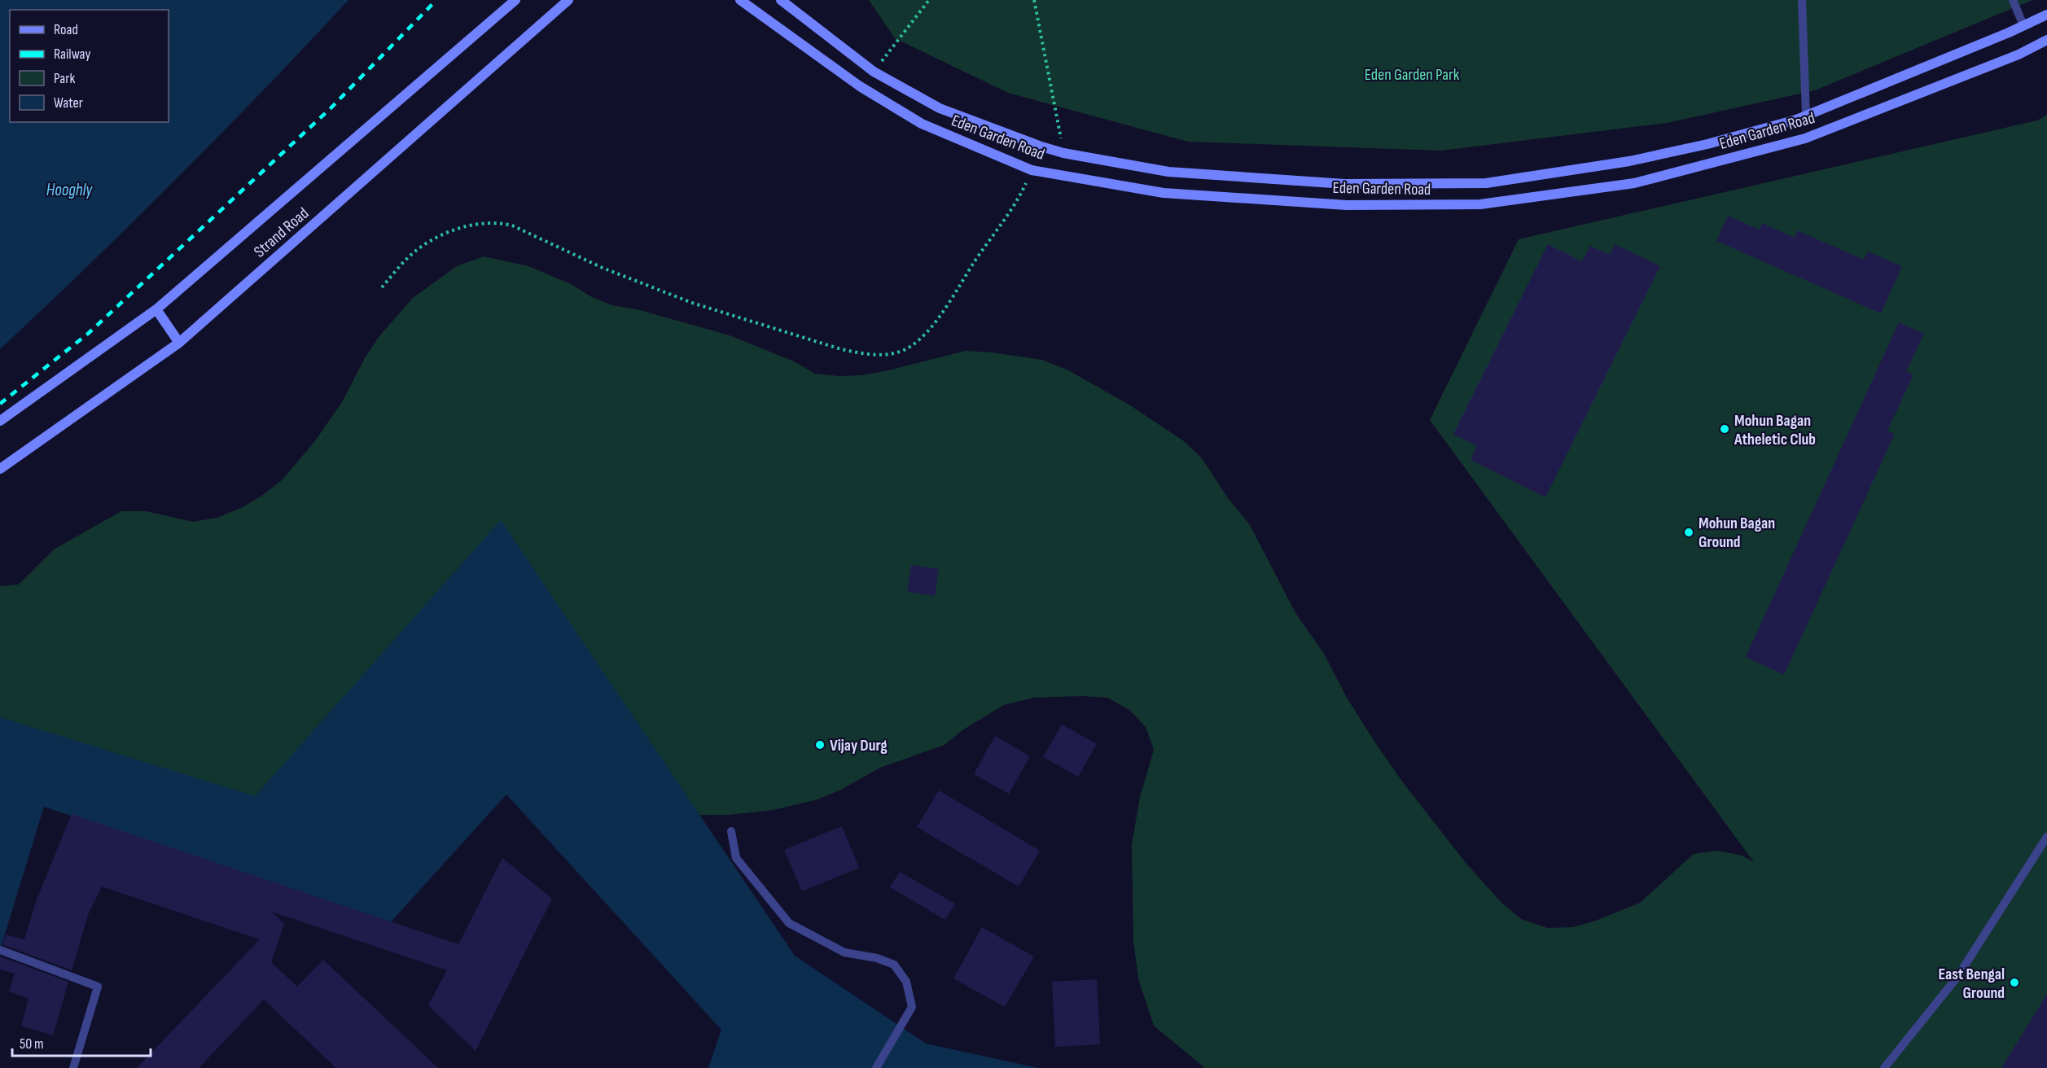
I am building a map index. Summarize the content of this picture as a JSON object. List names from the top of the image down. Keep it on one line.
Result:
{"streets":{"main road":["Eden Garden Road","Strand Road"]},"water":["Hooghly"],"parks":["Eden Garden Park"],"places":["Mohun Bagan Atheletic Club","Mohun Bagan Ground","Vijay Durg","East Bengal Ground"],"legend":["Road","Railway","Park","Water"],"scale_bar":"50 m"}
